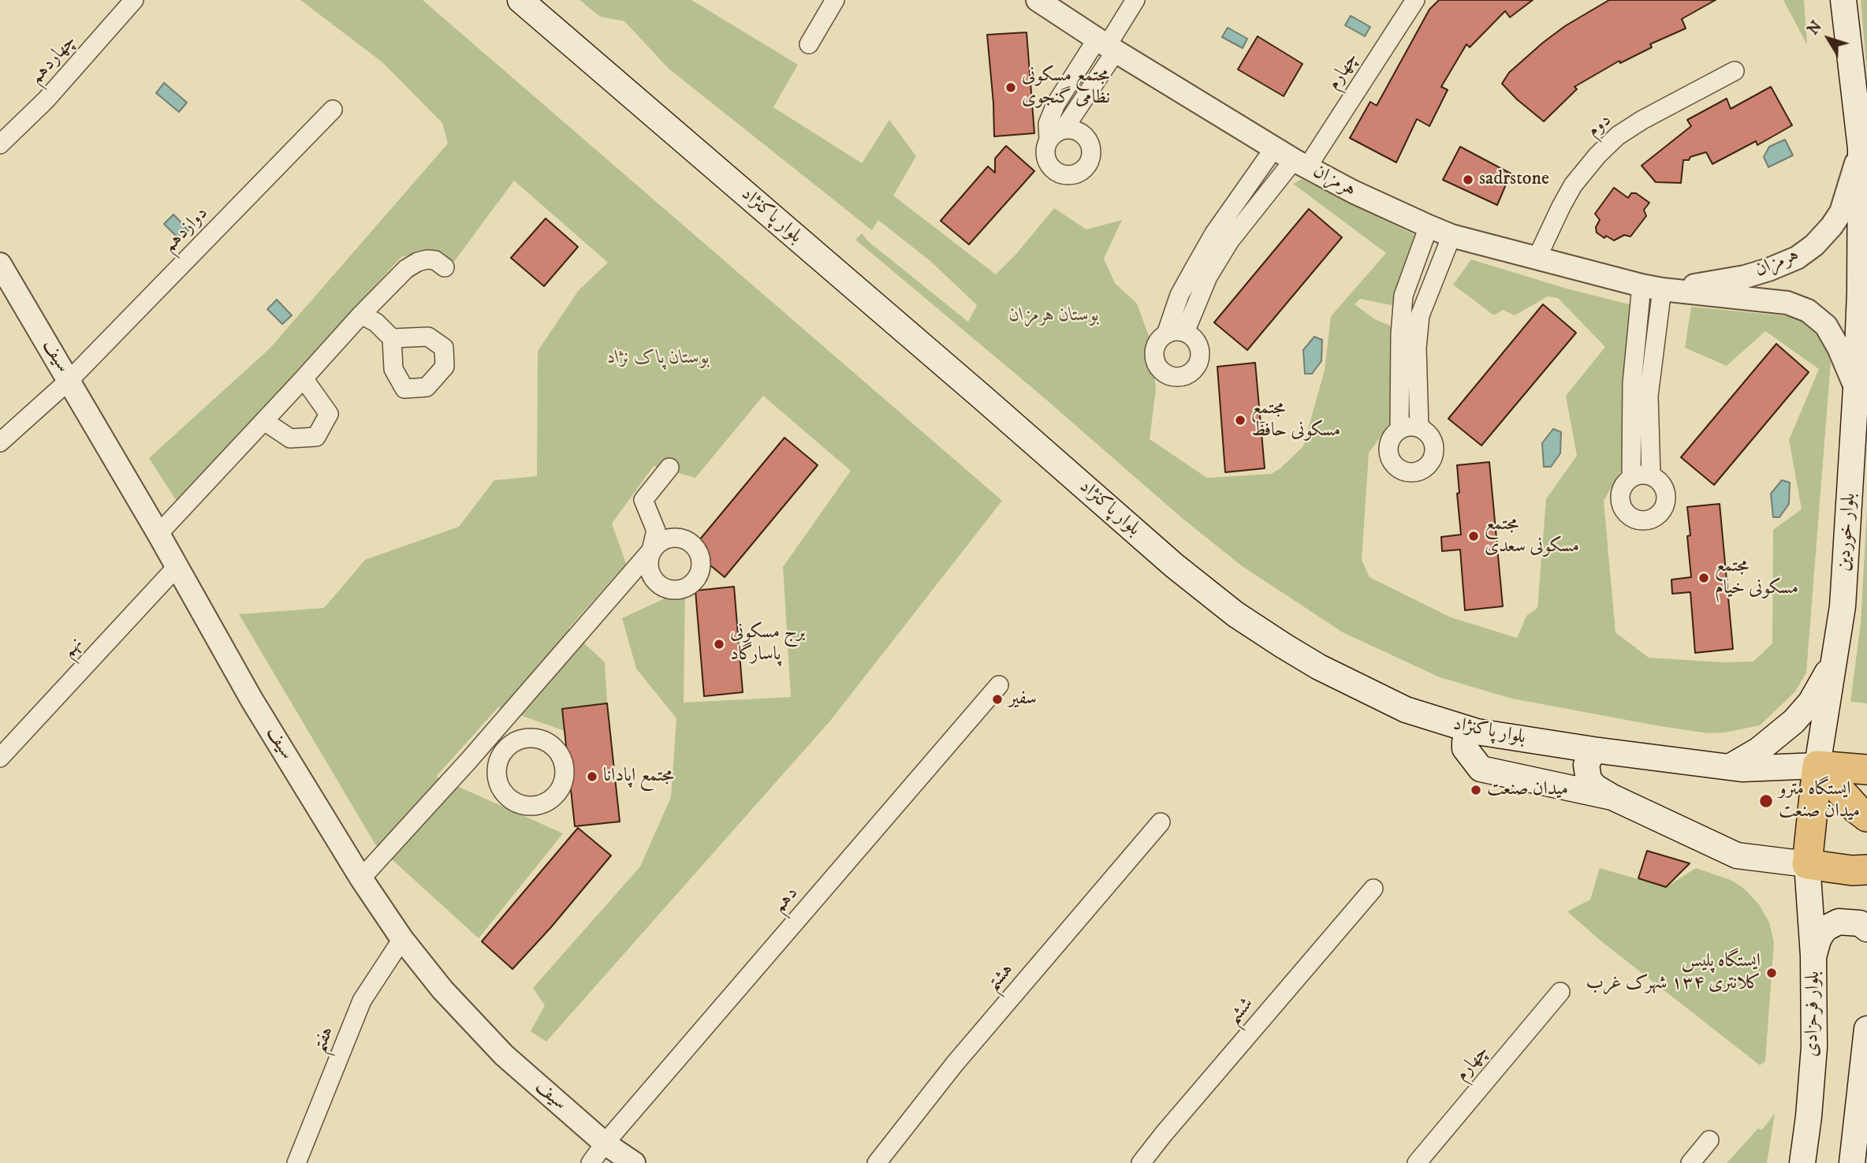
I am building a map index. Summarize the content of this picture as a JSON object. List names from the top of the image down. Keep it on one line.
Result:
{"streets":{"main road":["بلوار پاکنژاد","بلوار خوردین","بلوار فرحزادی"],"street":["چهاردهم","چهارم","دوم","هرمزان","دوازدهم","سیف","نهم","دهم","هشتم","ششم","هفتم"]},"crossings":[["چهارم","هرمزان"],["دوم","هرمزان"],["هرمزان","بلوار خوردین"],["بلوار پاکنژاد","بلوار خوردین"],["بلوار پاکنژاد","بلوار فرحزادی"],["دوازدهم","سیف"],["سیف","نهم"],["سیف","دهم"],["سیف","هفتم"]],"parks":["بوستان هرمزان","بوستان پاک نژاد"],"places":["مجتمع مسکونی نظامی گنجوی","sadrstone","مجتمع مسکونی حافظ","مجتمع مسکونی سعدی","مجتمع مسکونی خیام","برج مسکونی پاسارگاد","سفیر","مجتمع اپادانا","میدان صنعت","ایستگاه مترو میدان صنعت","ایستگاه پلیس کلانتری ۱۳۴ شهرک غرب"],"north":"top left"}
